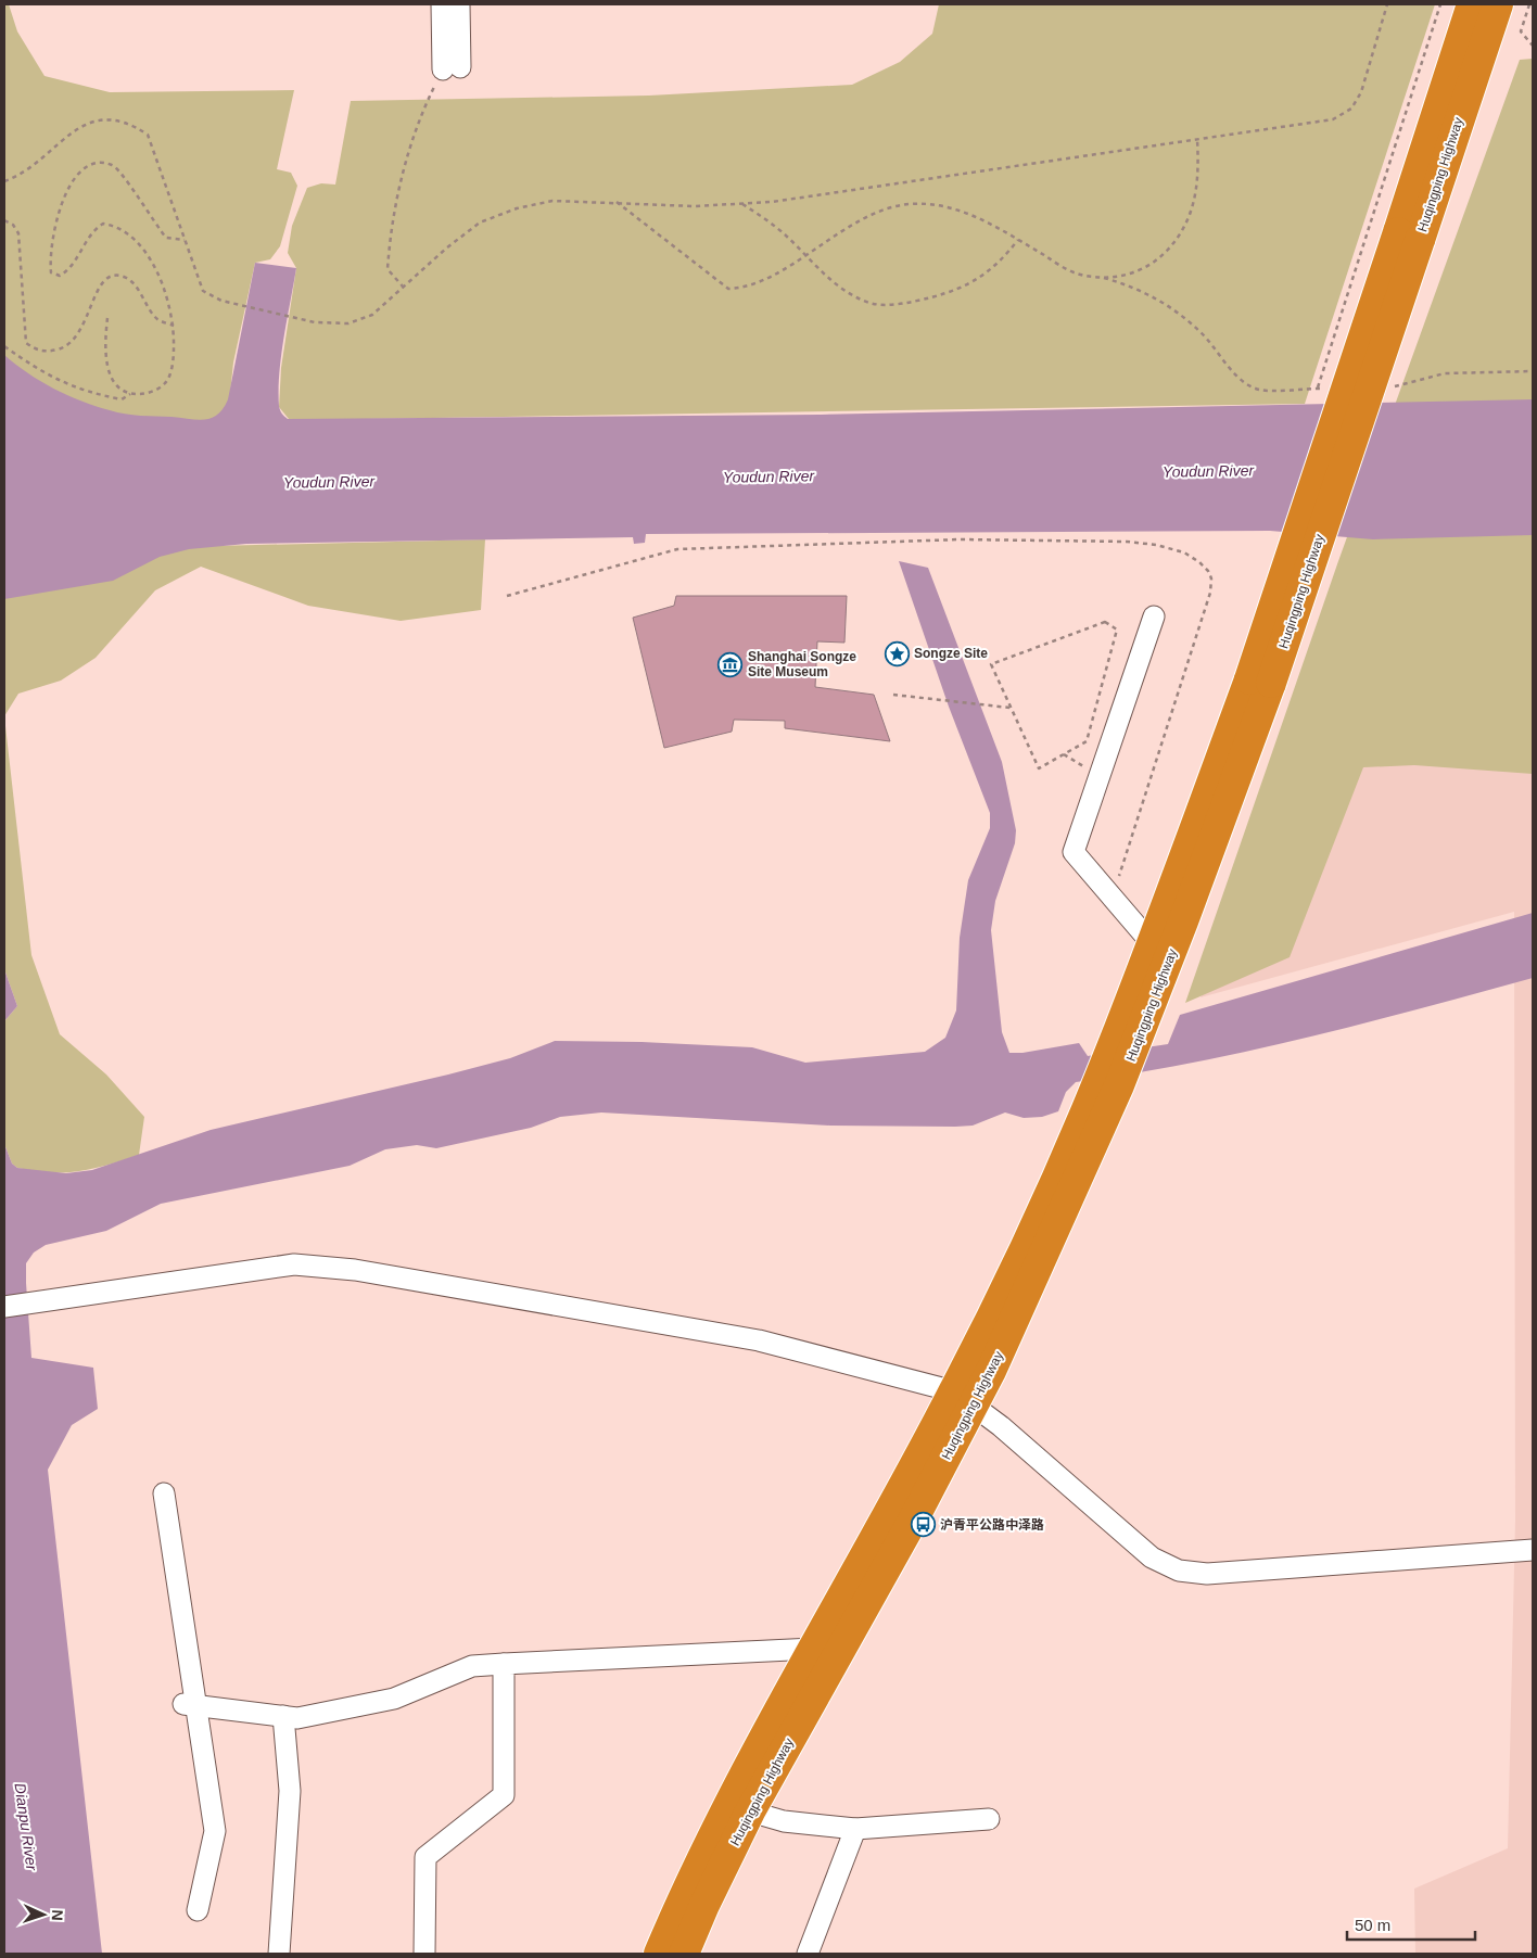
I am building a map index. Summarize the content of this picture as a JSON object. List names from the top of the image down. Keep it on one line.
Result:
{"streets":{"highway":["Huqingping Highway"]},"water":["Youdun River","Dianpu River"],"places":{"place":["Songze Site"],"museum":["Shanghai Songze Site Museum"],"bus stop":["沪青平公路中泽路"]},"scale_bar":"50 m","north":"right"}
